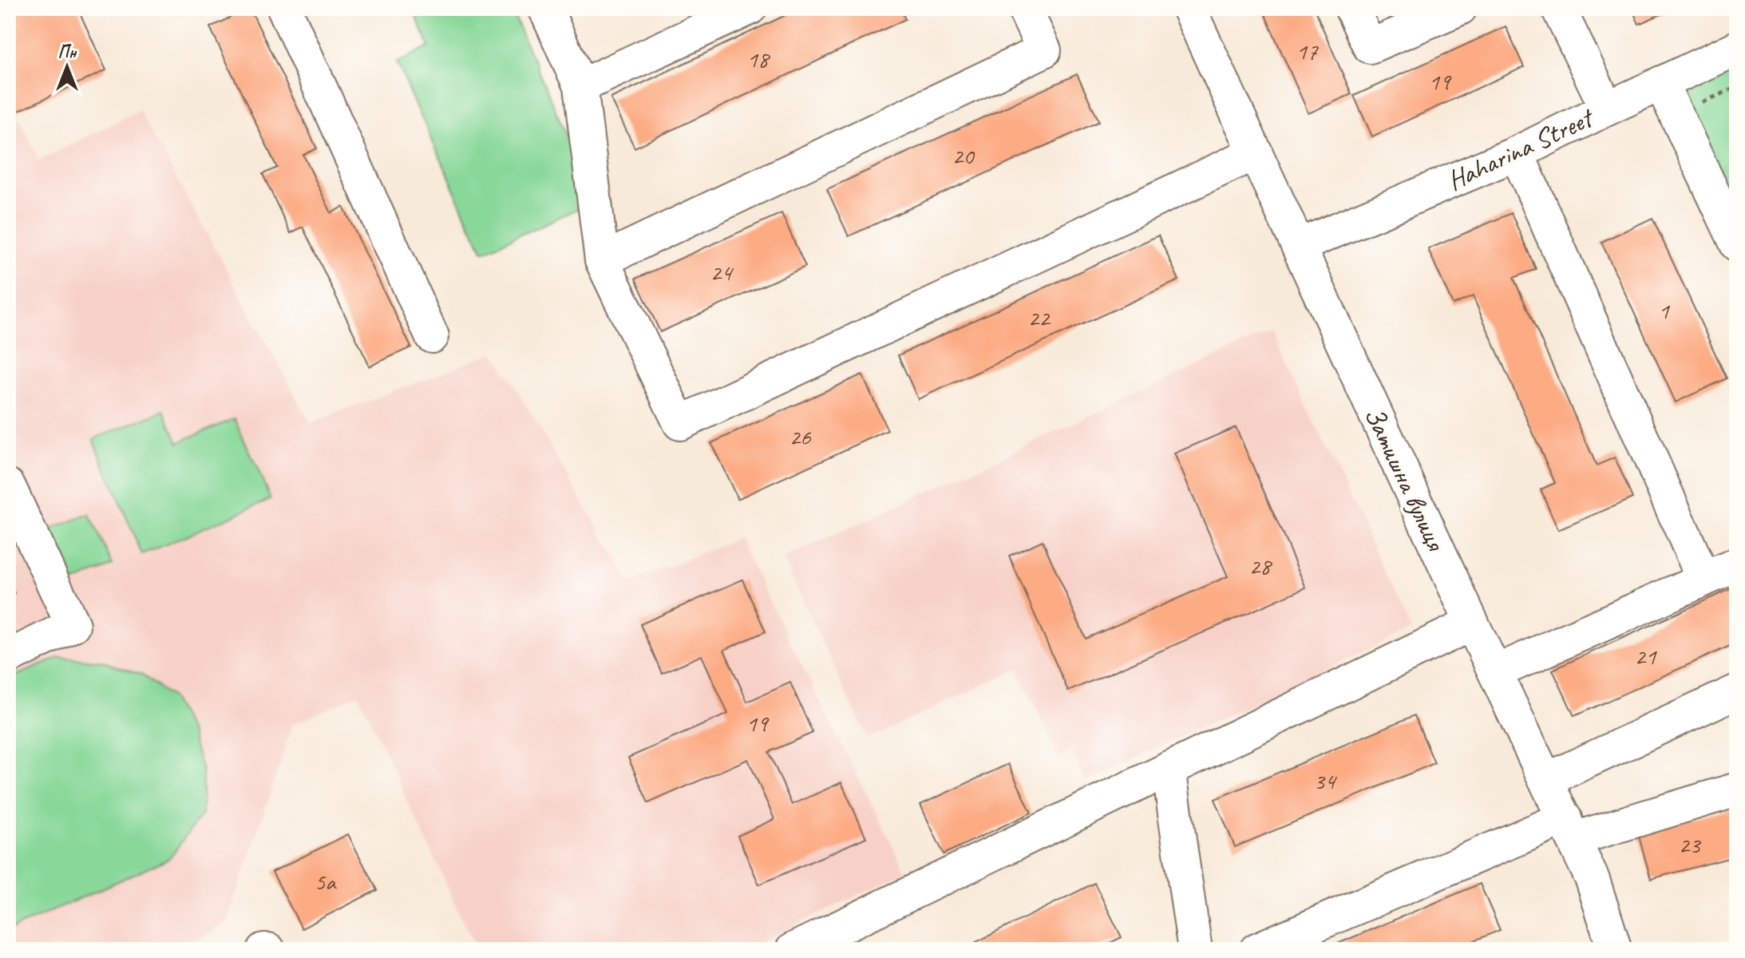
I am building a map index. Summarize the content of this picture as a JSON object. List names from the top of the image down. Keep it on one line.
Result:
{"streets":{"street":["Haharina Street","Затишна вулиця"]},"crossings":[["Haharina Street","Затишна вулиця"]],"house_numbers":["17","18","19","20","24","1","22","26","28","21","19","34","23","5а"],"north":"top"}
